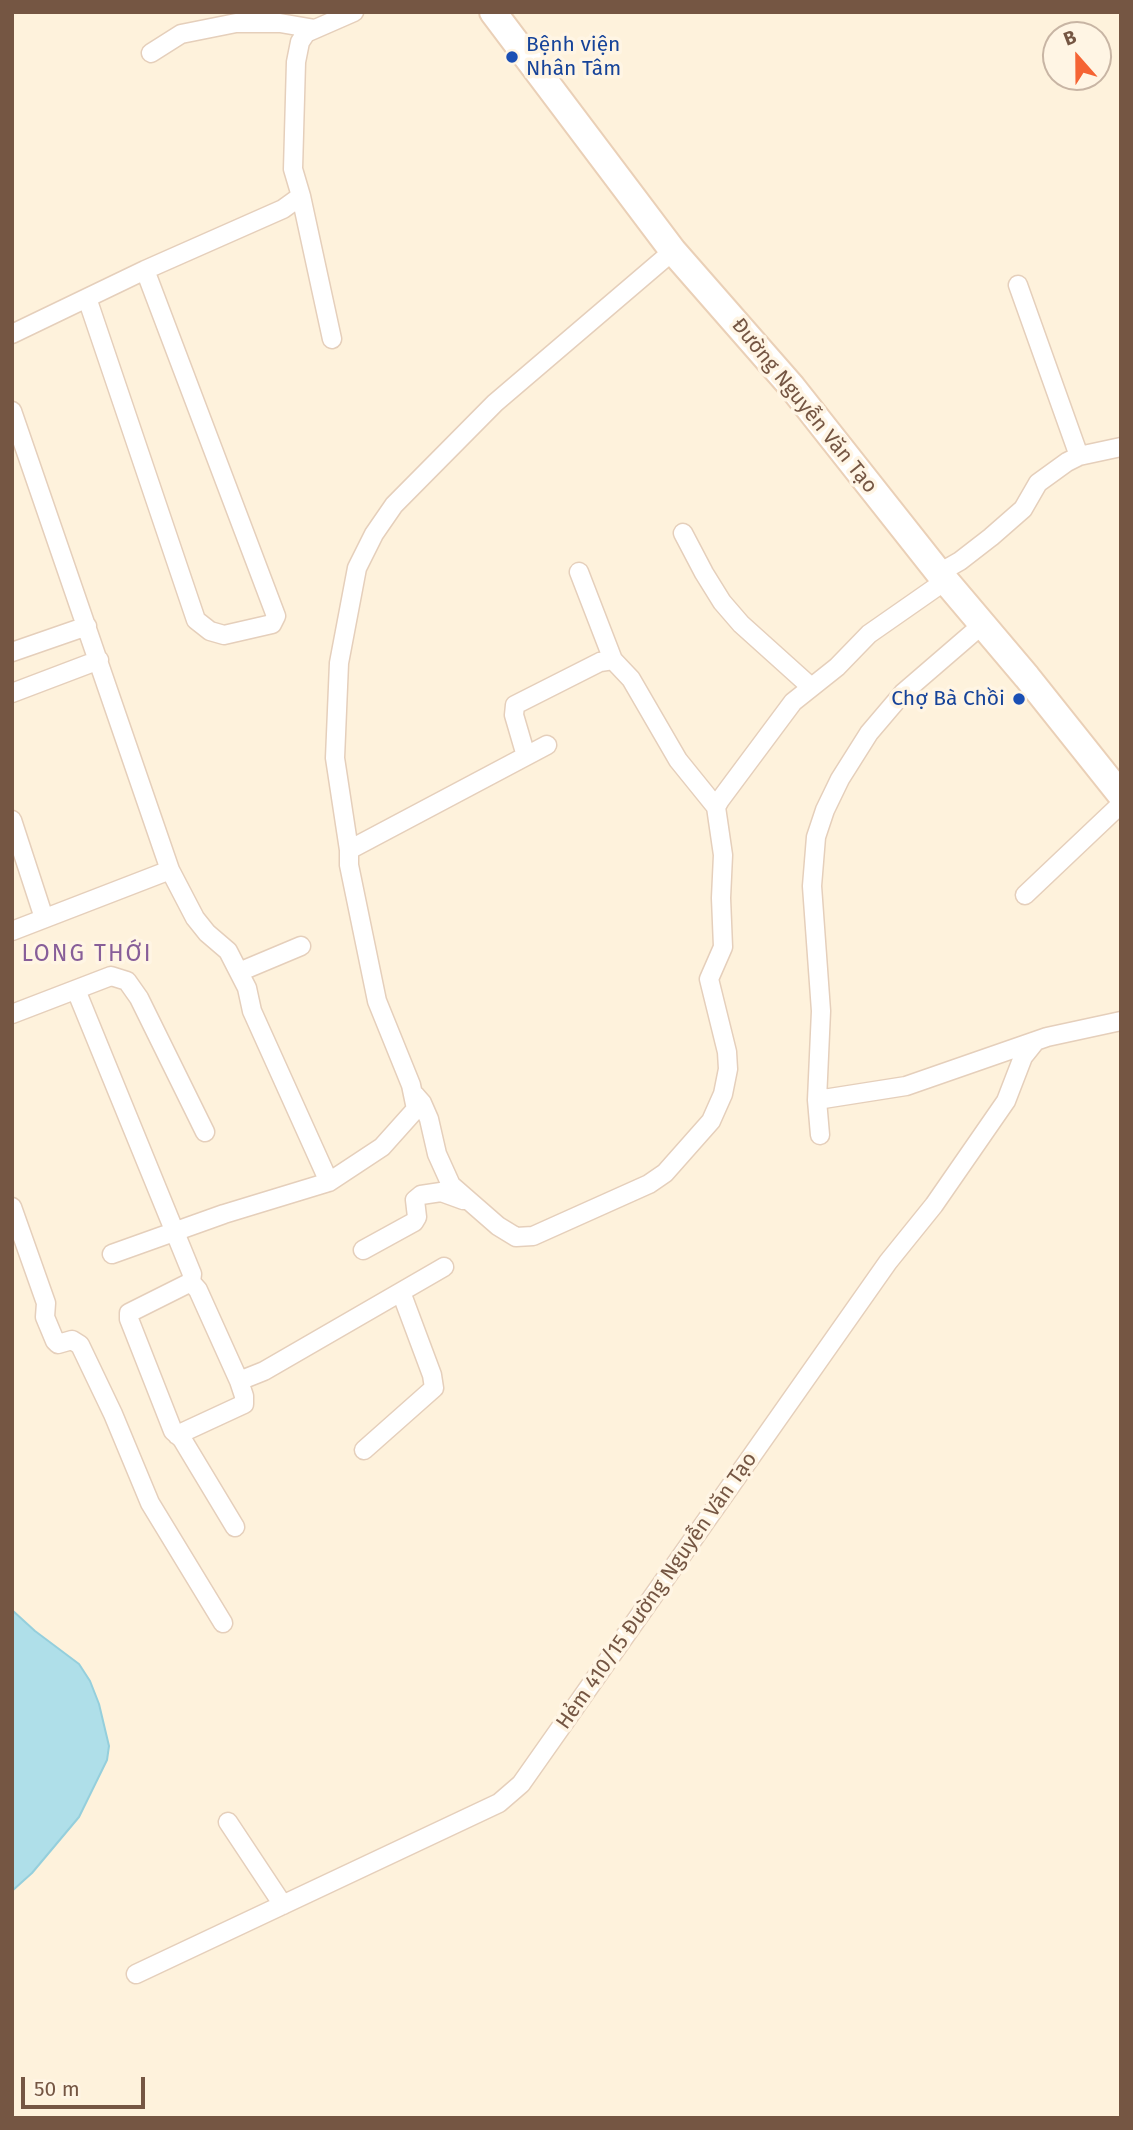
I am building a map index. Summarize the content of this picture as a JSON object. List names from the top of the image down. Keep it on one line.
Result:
{"streets":{"main road":["Đường Nguyễn Văn Tạo"],"street":["Hẻm 410/15 Đường Nguyễn Văn Tạo"]},"districts":["LONG THỚI"],"places":["Bệnh viện Nhân Tâm","Chợ Bà Chồi"],"scale_bar":"50 m","north":"top"}
